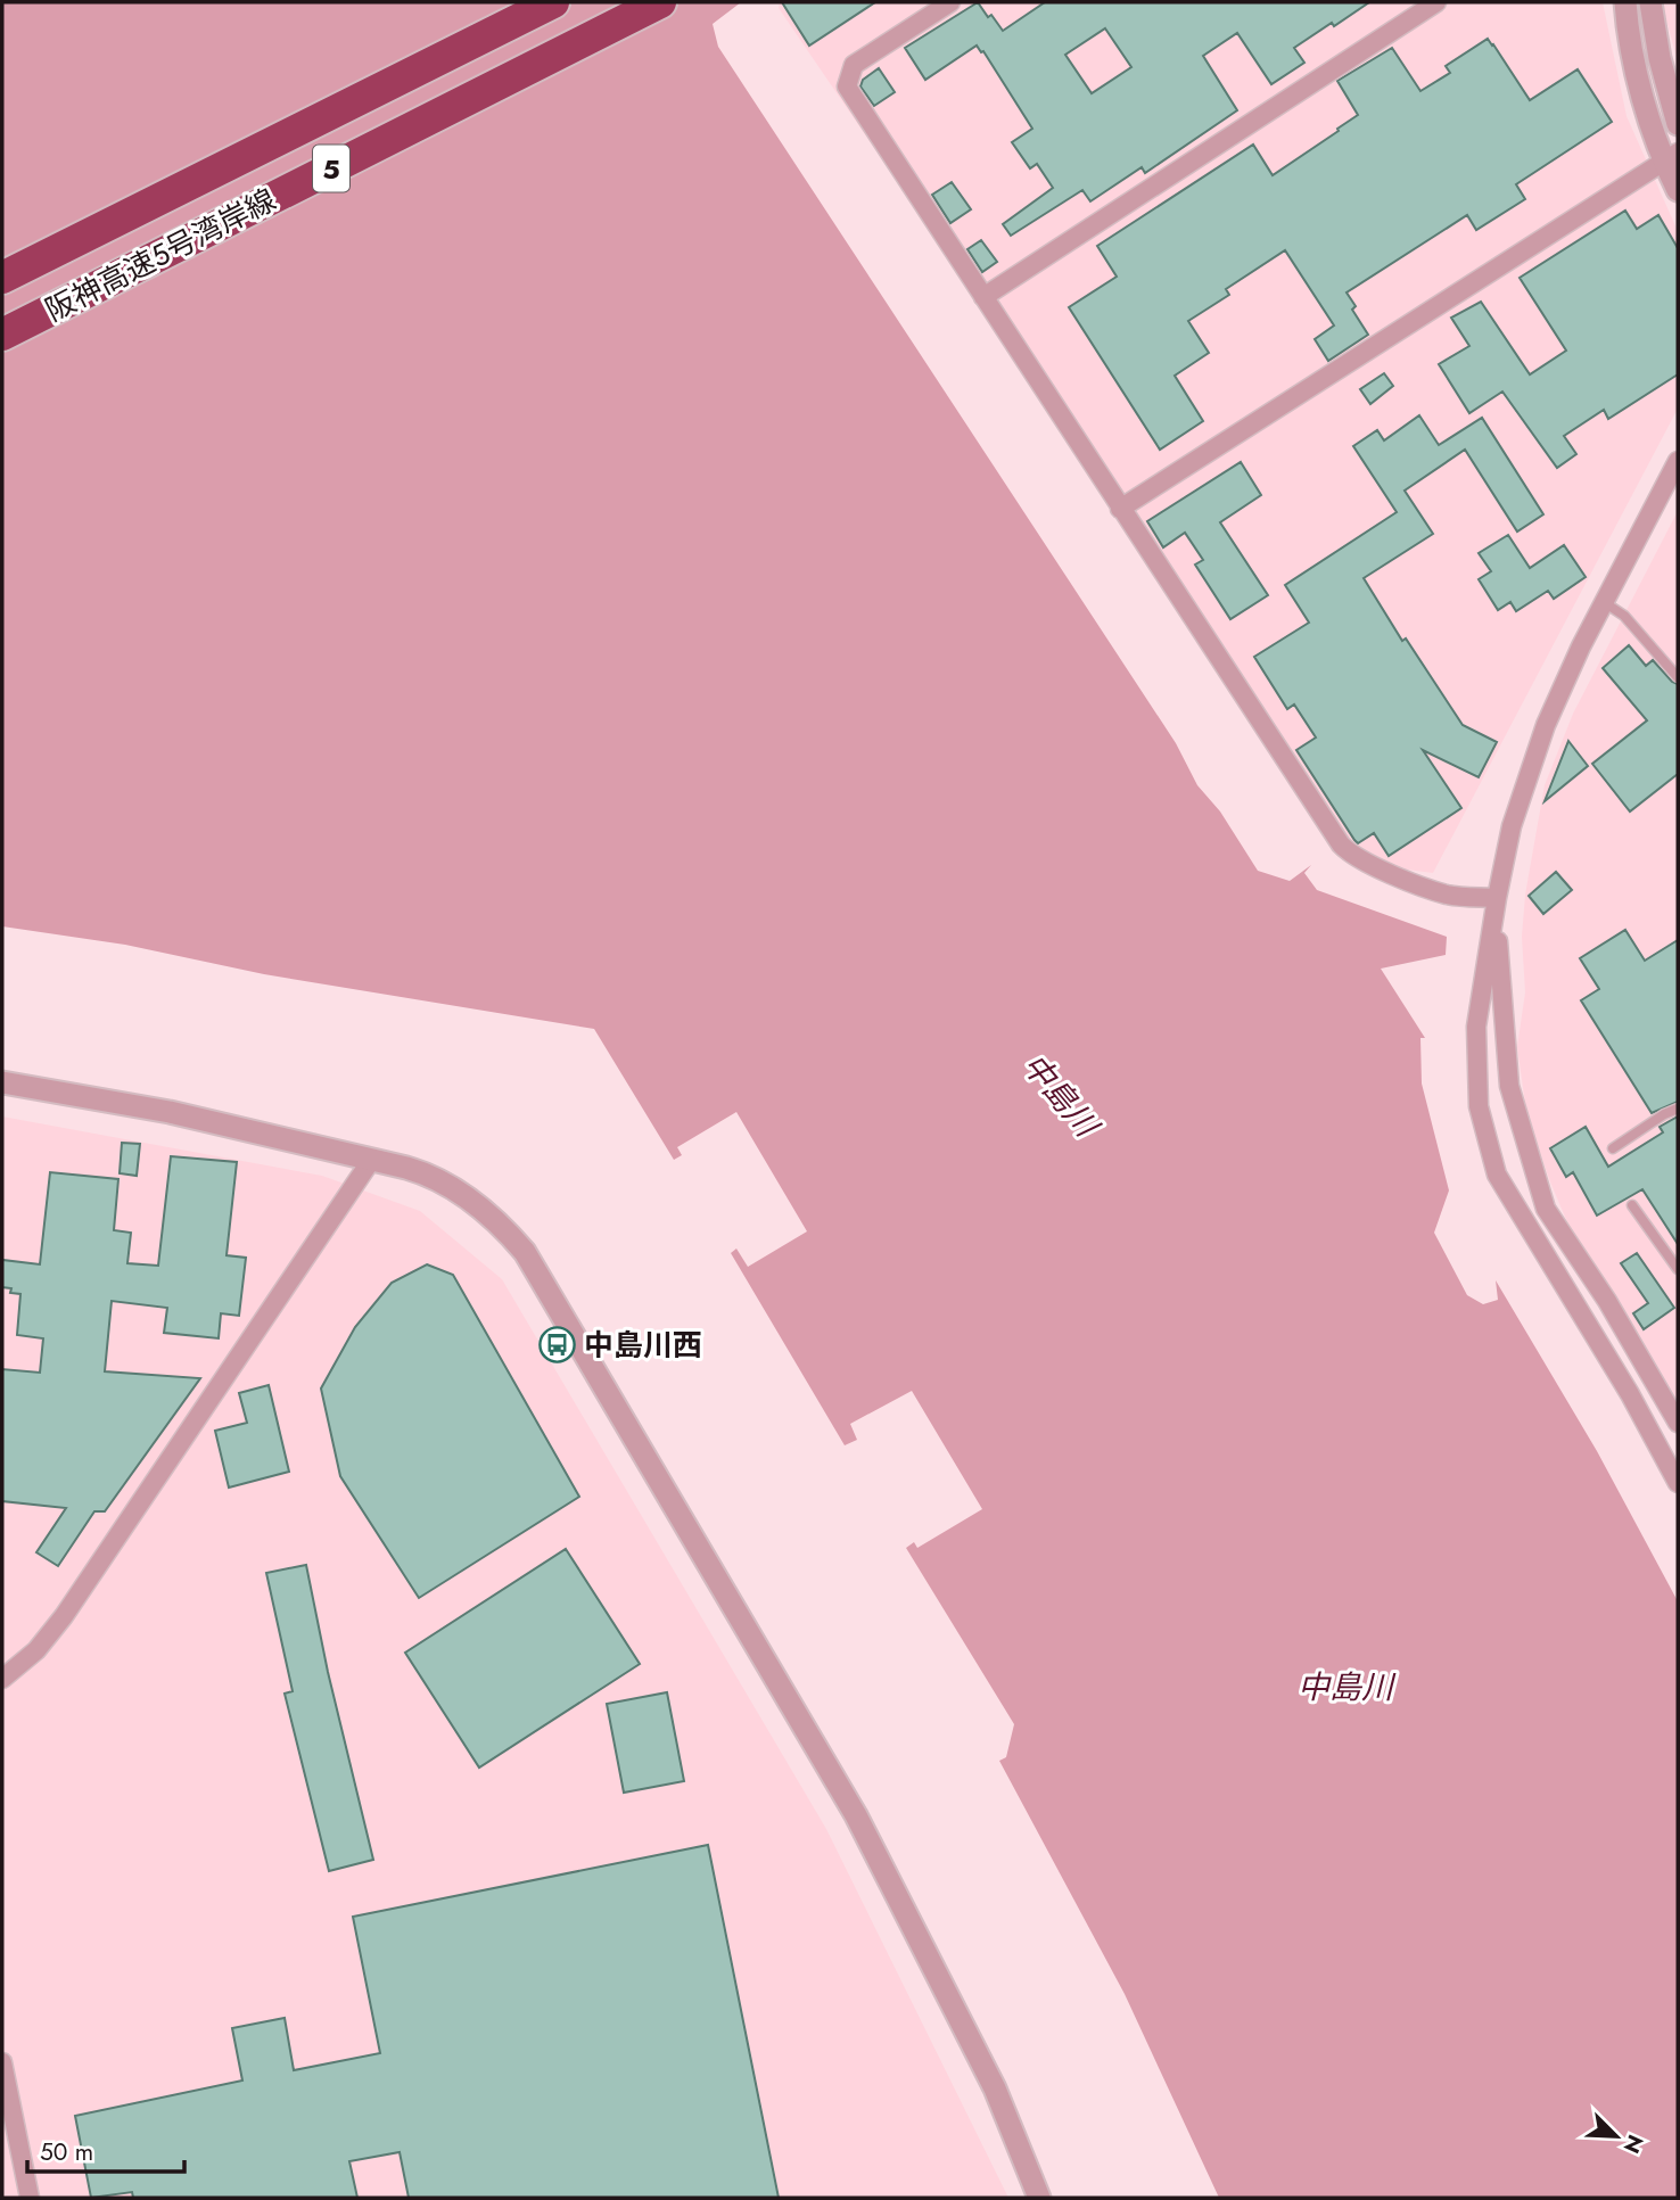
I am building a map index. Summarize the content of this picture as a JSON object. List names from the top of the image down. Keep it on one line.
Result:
{"streets":{"highway":["5","阪神高速5号湾岸線"]},"water":["中島川"],"places":{"bus stop":["中島川西"]},"scale_bar":"50 m","north":"bottom right"}
